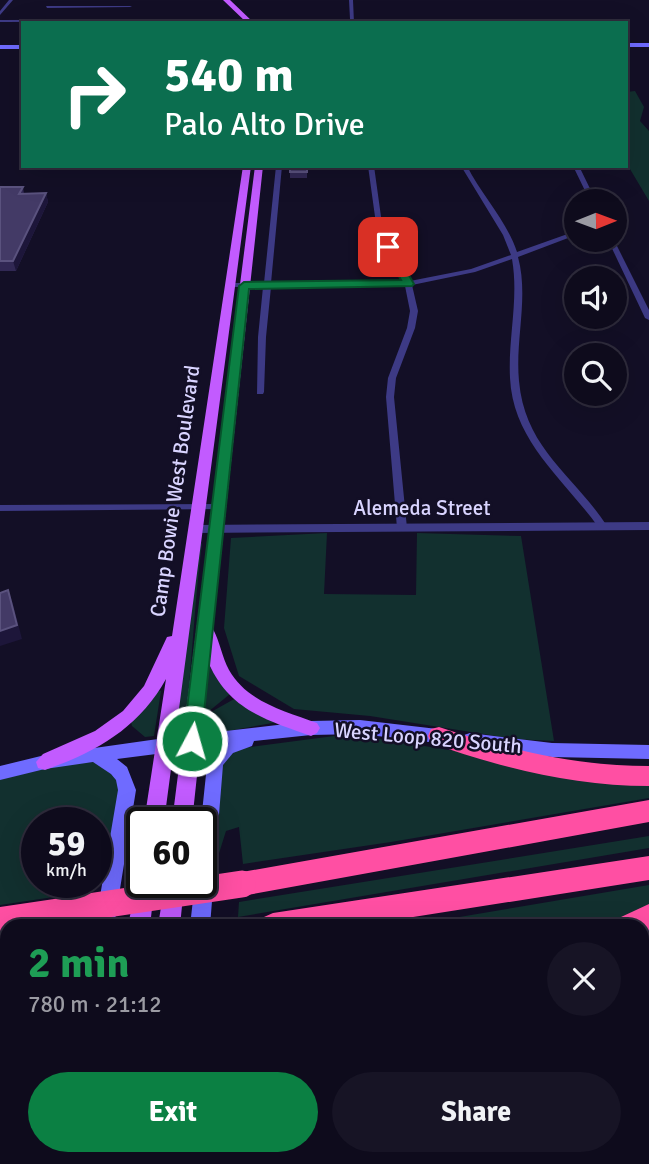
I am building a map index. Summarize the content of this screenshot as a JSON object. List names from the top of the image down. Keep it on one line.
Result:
{"streets":{"main road":["Camp Bowie West Boulevard","West Loop 820 South"],"street":["Alemeda Street"]},"crossings":[["Camp Bowie West Boulevard","Alemeda Street"],["Camp Bowie West Boulevard","West Loop 820 South"]],"north":"right","page":{"turn":["540 m","Palo Alto Drive"],"speed":"59 km/h","limit":"60","heading":["2 min","780 m · 21:12"],"buttons":["Exit","Share"]}}
